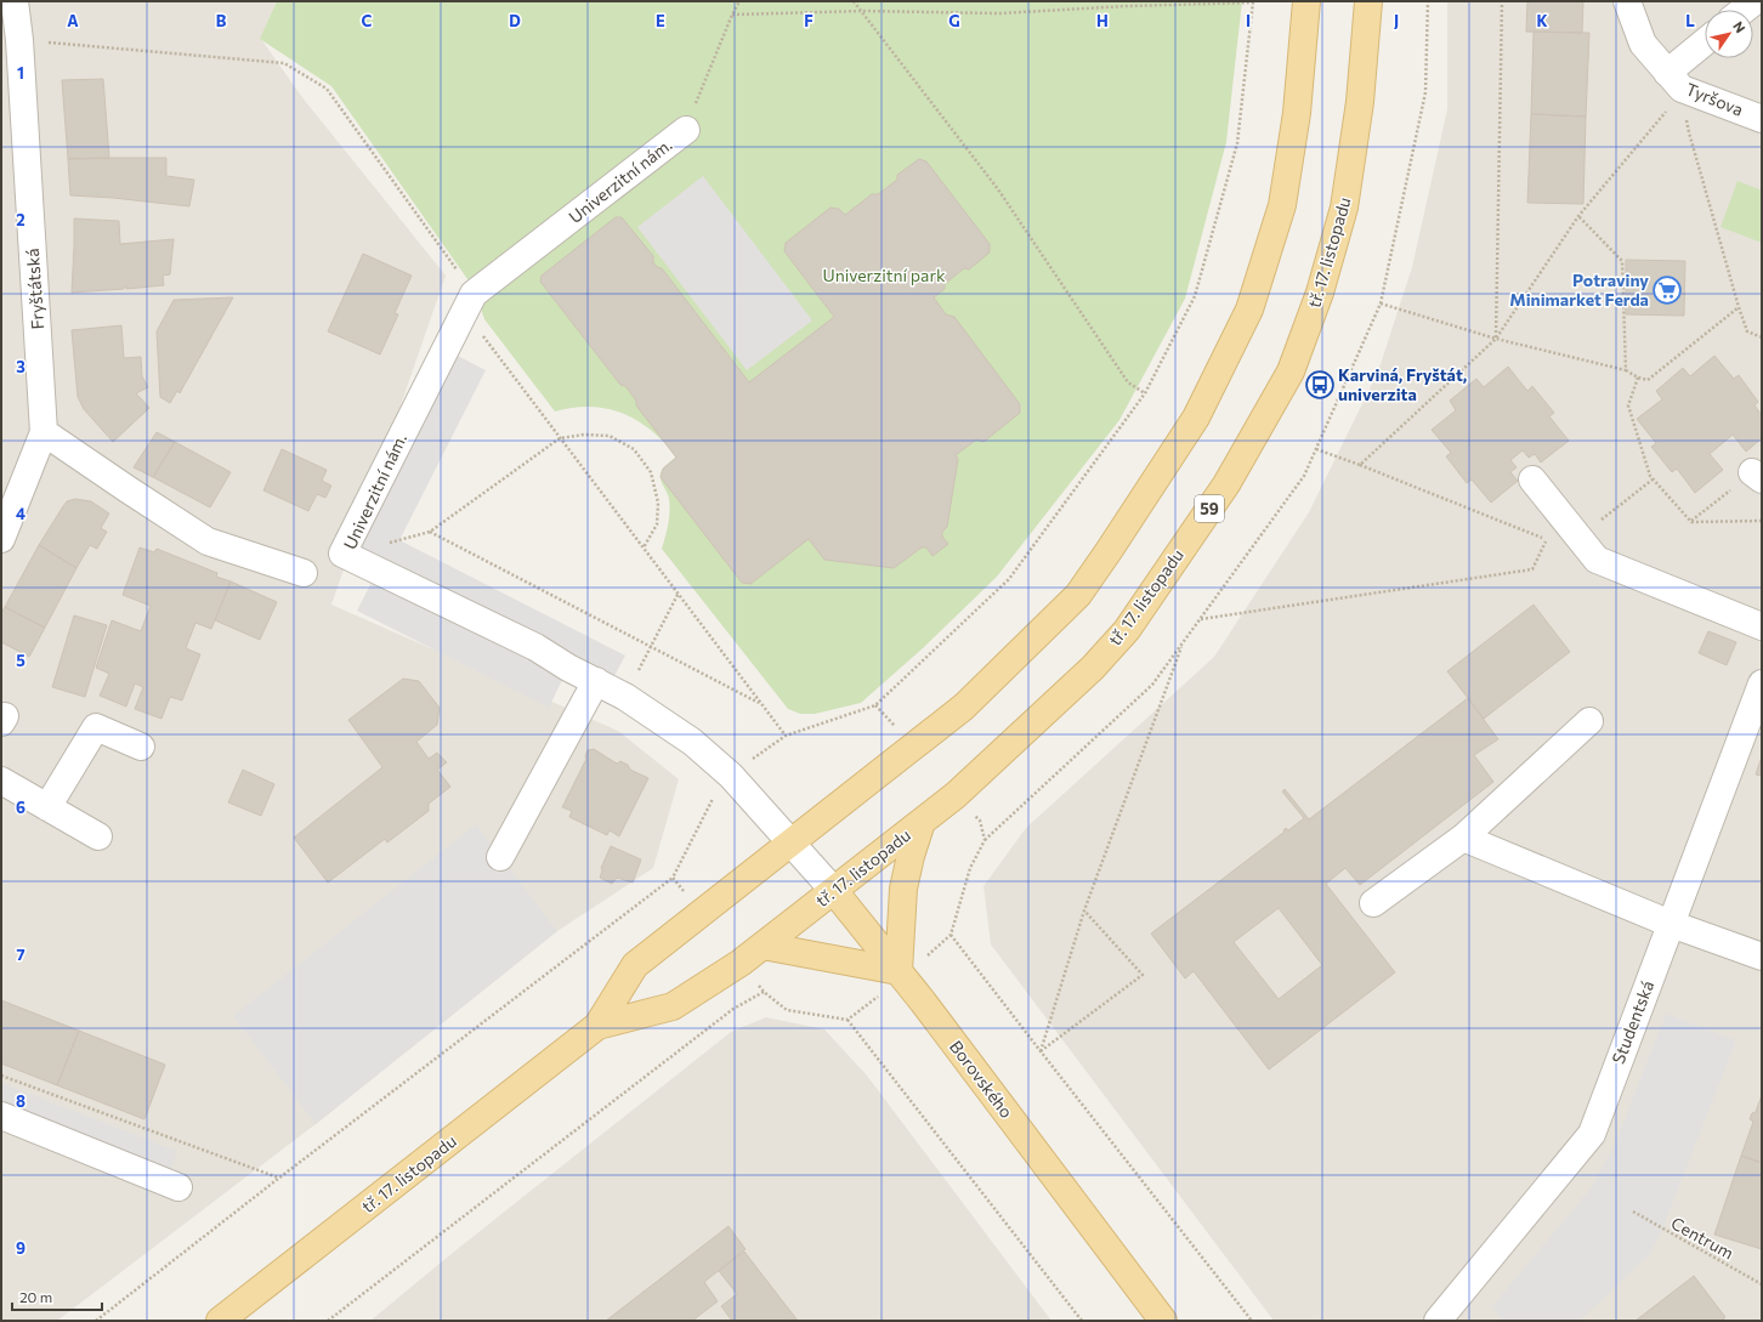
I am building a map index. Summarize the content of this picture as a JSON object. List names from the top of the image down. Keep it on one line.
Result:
{"streets":{"main road":["tř. 17. listopadu","59","Borovského"],"street":["Tyršova","Univerzitní nám.","Fryštátská","Studentská"],"path":["Centrum"]},"crossings":[["Univerzitní nám.","tř. 17. listopadu"],["Univerzitní nám.","Borovského"],["tř. 17. listopadu","Borovského"]],"parks":["Univerzitní park"],"places":{"supermarket":["Potraviny Minimarket Ferda"],"bus stop":["Karviná, Fryštát, univerzita"]},"scale_bar":"20 m","north":"top right","grid":{"columns":["A","B","C","D","E","F","G","H","I","J","K","L"],"rows":["1","2","3","4","5","6","7","8","9"]}}
